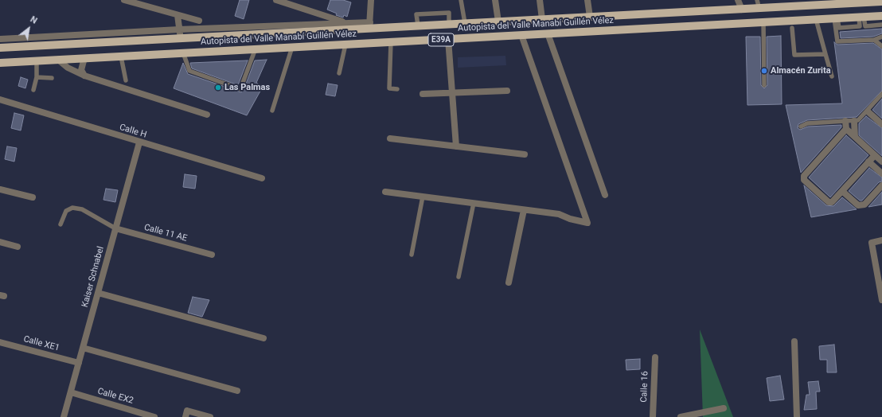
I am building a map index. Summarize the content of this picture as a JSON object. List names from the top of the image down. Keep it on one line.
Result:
{"streets":{"main road":["Autopista del Valle Manabí Guillén Vélez","E39A"],"street":["Calle H","Calle 11 AE","Kaiser Schnabel","Calle XE1","Calle 16","Calle EX2"]},"crossings":[["Calle H","Kaiser Schnabel"],["Calle 11 AE","Kaiser Schnabel"],["Kaiser Schnabel","Calle XE1"],["Kaiser Schnabel","Calle EX2"]],"places":["Almacén Zurita","Las Palmas"],"north":"top right"}
